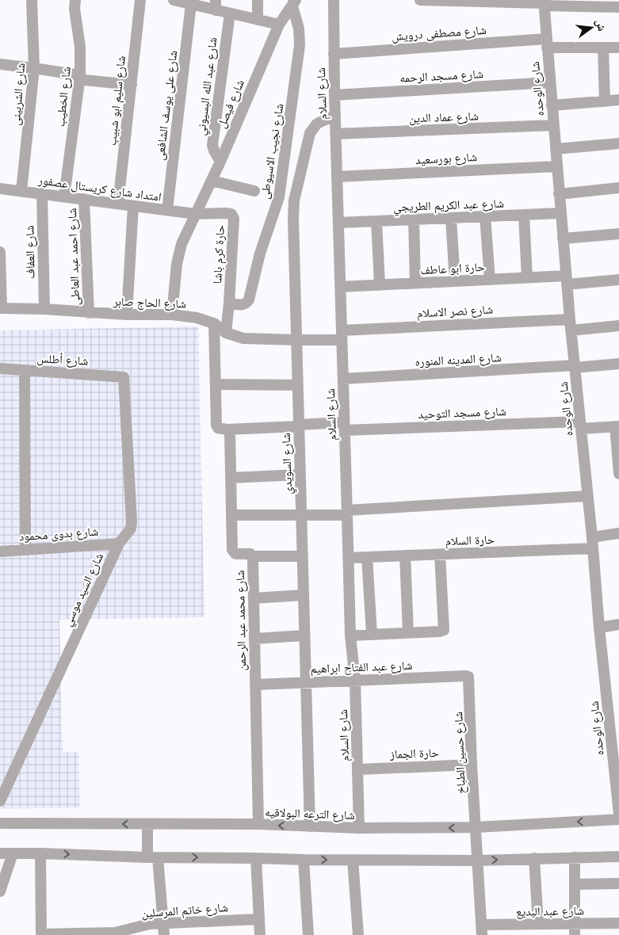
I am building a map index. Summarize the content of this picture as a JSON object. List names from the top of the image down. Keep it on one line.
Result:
{"streets":{"street":["شارع مصطفى درويش","شارع مسجد الرحمه","شارع عبد الله البسيوني","شارع الوحده","شارع السلام","شارع الشربينى","شارع الخطيب","شارع سليم ابو شبيب","شارع فيصل","شارع على يوسف الشافعى","شارع عماد الدين","شارع نجيب الاسيوطى","شارع بورسعيد","امتداد شارع كريستال عصفور","شارع عبد الكريم الطريجي","شارع العفاف","حارة كرم باشا","شارع احمد عبد العاطى","حارة ابو عاطف","شارع الحاج صابر","شارع نصر الاسلام","شارع أطلس","شارع المدينه المنوره","شارع مسجد التوحيد","شارع السويدي","شارع بدوى محمود","حارة السلام","شارع السيد موسي","شارع محمد عبد الرحمن","شارع عبد الفتاح ابراهيم","شارع حسين الطباخ","حارة الجماز","شارع الترعه البولاقيه","شارع خاتم المرسلين","شارع عبد البديع"]},"crossings":[["شارع مصطفى درويش","شارع الوحده"],["شارع مصطفى درويش","شارع السلام"],["شارع مسجد الرحمه","شارع الوحده"],["شارع مسجد الرحمه","شارع السلام"],["شارع عبد الله البسيوني","شارع فيصل"],["شارع الوحده","شارع عماد الدين"],["شارع الوحده","شارع بورسعيد"],["شارع الوحده","شارع عبد الكريم الطريجي"],["شارع الوحده","حارة ابو عاطف"],["شارع الوحده","شارع نصر الاسلام"],["شارع الوحده","شارع المدينه المنوره"],["شارع الوحده","شارع مسجد التوحيد"],["شارع الوحده","حارة السلام"],["شارع السلام","شارع عماد الدين"],["شارع السلام","شارع بورسعيد"],["شارع السلام","شارع عبد الكريم الطريجي"],["شارع السلام","حارة ابو عاطف"],["شارع السلام","شارع الحاج صابر"],["شارع السلام","شارع نصر الاسلام"],["شارع السلام","شارع المدينه المنوره"],["شارع السلام","شارع مسجد التوحيد"],["شارع السلام","شارع السويدي"],["شارع السلام","حارة السلام"],["شارع السلام","شارع عبد الفتاح ابراهيم"],["شارع السلام","حارة الجماز"],["شارع السلام","شارع الترعه البولاقيه"],["شارع الشربينى","امتداد شارع كريستال عصفور"],["شارع الخطيب","امتداد شارع كريستال عصفور"],["شارع سليم ابو شبيب","امتداد شارع كريستال عصفور"],["شارع فيصل","شارع نجيب الاسيوطى"],["شارع فيصل","امتداد شارع كريستال عصفور"],["شارع فيصل","حارة كرم باشا"],["شارع فيصل","شارع الحاج صابر"],["شارع على يوسف الشافعى","امتداد شارع كريستال عصفور"],["شارع نجيب الاسيوطى","حارة كرم باشا"],["امتداد شارع كريستال عصفور","شارع العفاف"],["امتداد شارع كريستال عصفور","حارة كرم باشا"],["امتداد شارع كريستال عصفور","شارع احمد عبد العاطى"],["شارع العفاف","شارع الحاج صابر"],["حارة كرم باشا","شارع الحاج صابر"],["شارع احمد عبد العاطى","شارع الحاج صابر"],["شارع الحاج صابر","شارع نصر الاسلام"],["شارع الحاج صابر","شارع السويدي"],["شارع أطلس","شارع السيد موسي"],["شارع مسجد التوحيد","شارع السويدي"],["شارع مسجد التوحيد","شارع محمد عبد الرحمن"],["شارع السويدي","شارع عبد الفتاح ابراهيم"],["شارع السويدي","شارع الترعه البولاقيه"],["شارع بدوى محمود","شارع السيد موسي"],["شارع محمد عبد الرحمن","شارع عبد الفتاح ابراهيم"],["شارع محمد عبد الرحمن","شارع الترعه البولاقيه"],["شارع عبد الفتاح ابراهيم","شارع حسين الطباخ"],["شارع حسين الطباخ","حارة الجماز"],["شارع حسين الطباخ","شارع الترعه البولاقيه"],["شارع حسين الطباخ","شارع عبد البديع"]],"north":"right"}
